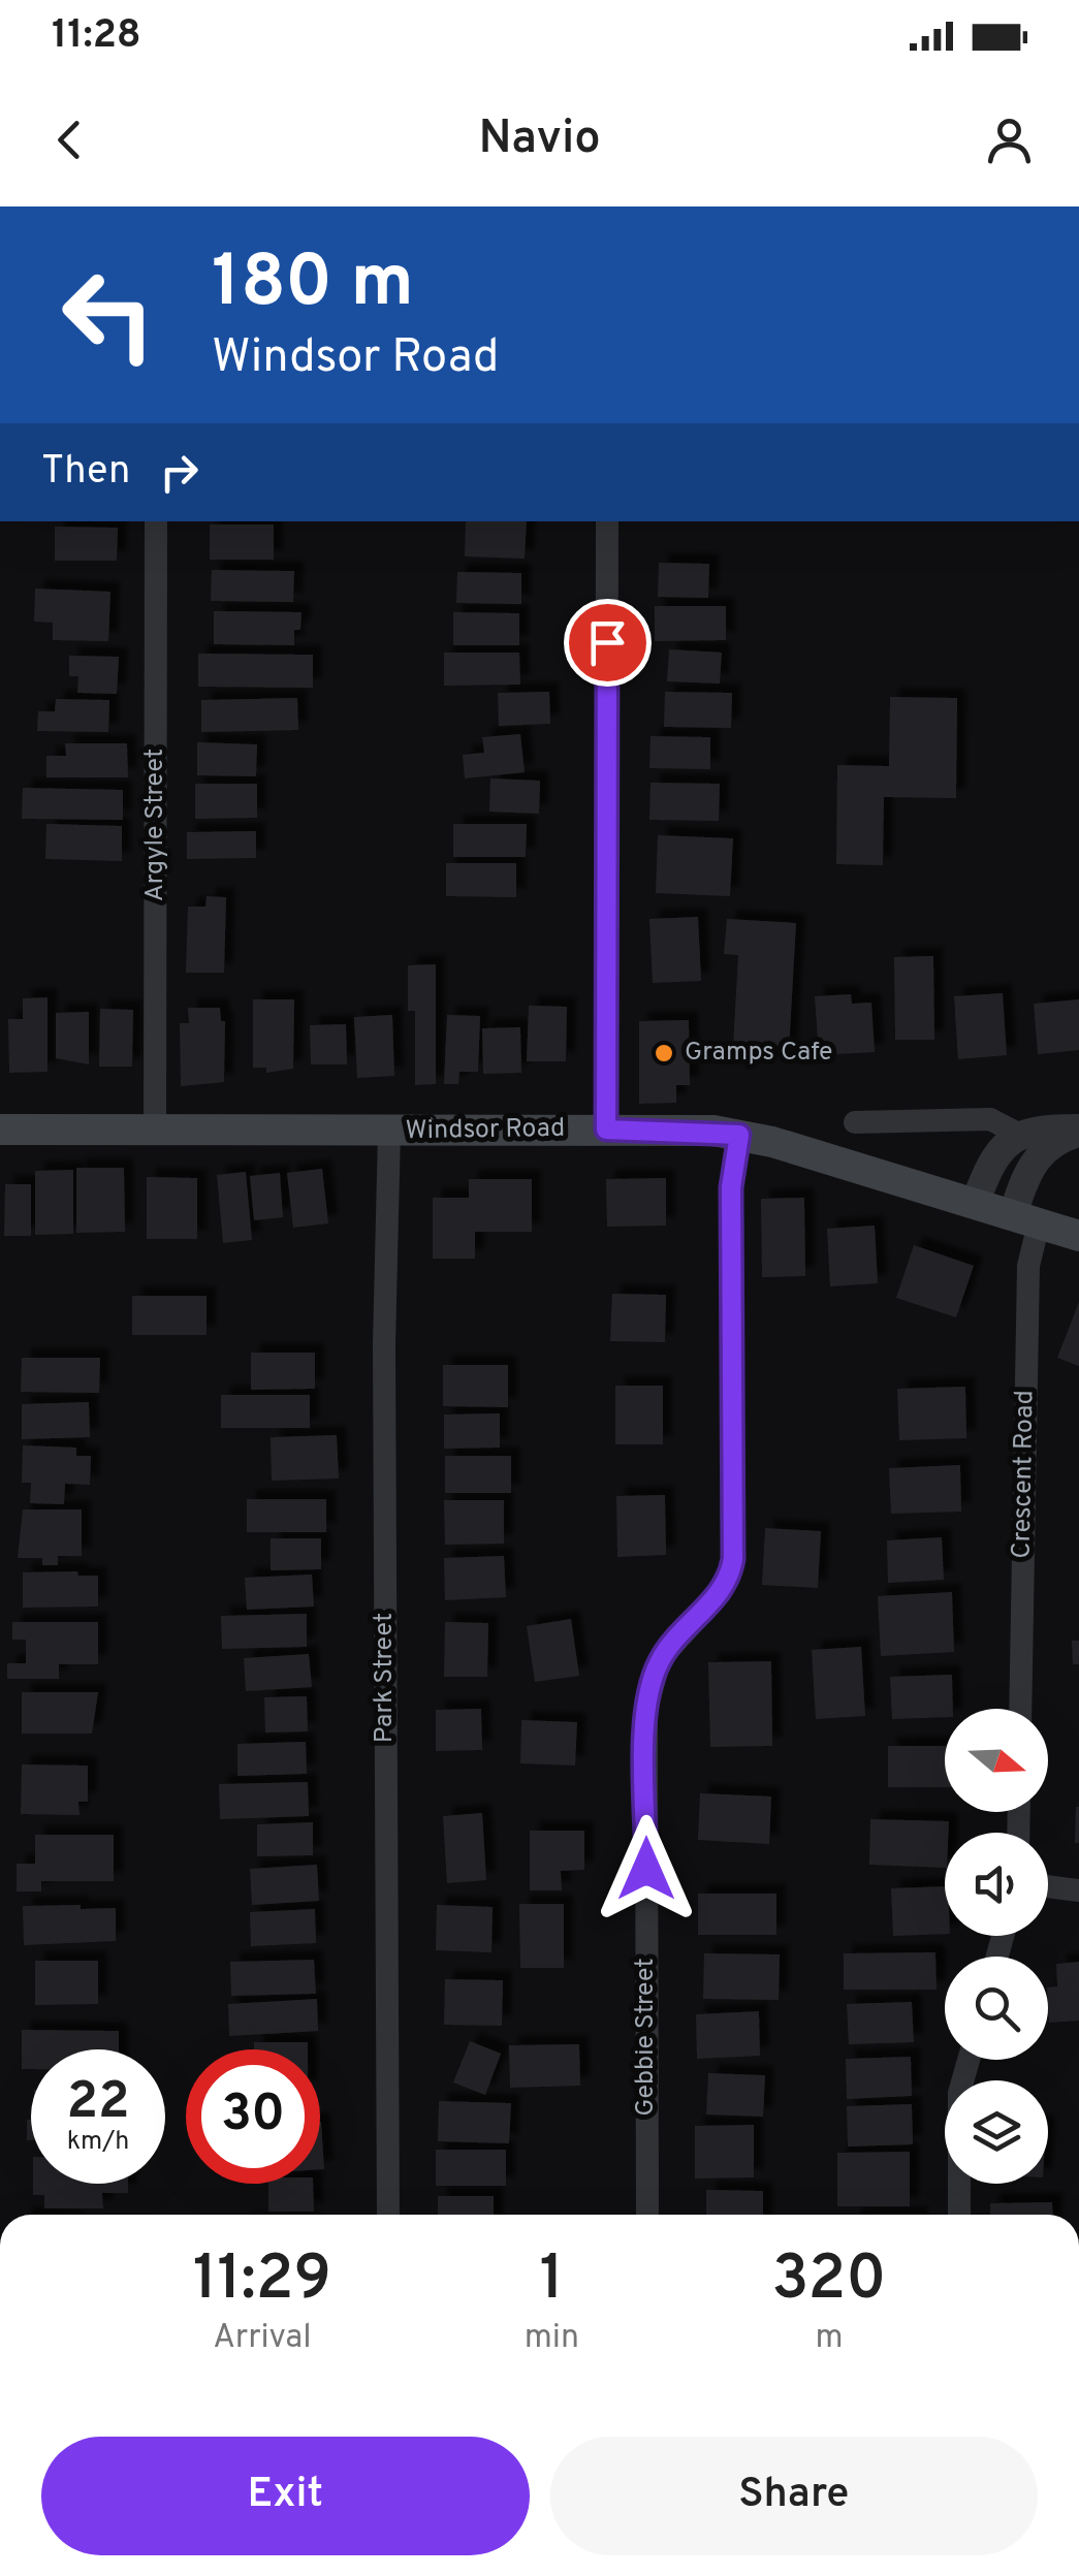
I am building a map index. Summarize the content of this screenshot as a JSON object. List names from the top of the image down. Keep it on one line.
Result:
{"streets":{"main road":["Windsor Road"],"street":["Argyle Street","Crescent Road","Park Street","Gebbie Street"]},"crossings":[["Argyle Street","Windsor Road"],["Windsor Road","Crescent Road"],["Windsor Road","Park Street"],["Windsor Road","Gebbie Street"]],"places":["Gramps Cafe"],"north":"right","page":{"status":"11:28","header":"Navio","turn":["180 m","Windsor Road"],"then":"Then","speed":"22 km/h","limit":"30","eta":["11:29","Arrival","1","min","320","m"],"buttons":["Exit","Share"]}}
